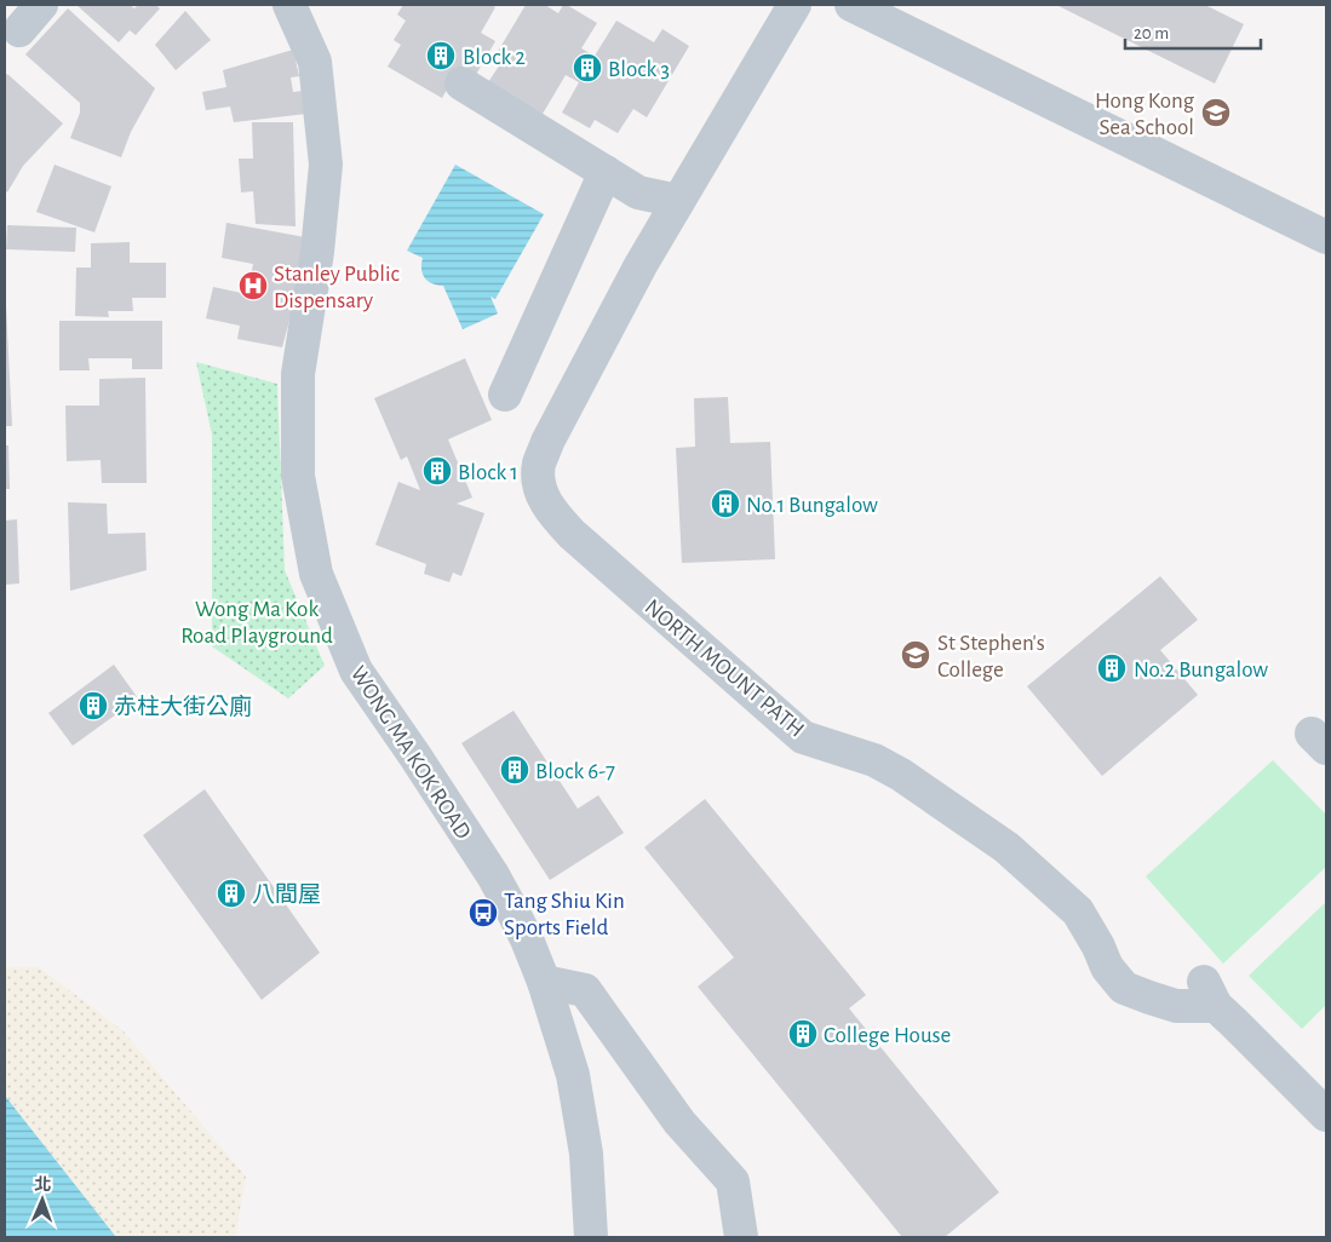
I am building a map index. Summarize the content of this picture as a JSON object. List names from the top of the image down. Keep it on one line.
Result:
{"streets":{"street":["NORTH MOUNT PATH","WONG MA KOK ROAD"]},"parks":["Wong Ma Kok Road Playground"],"places":{"building":["Block 2","Block 3","Block 1","No.1 Bungalow","No.2 Bungalow","赤柱大街公廁","Block 6-7","八間屋","College House"],"school or university":["Hong Kong Sea School","St Stephen's College"],"hospital":["Stanley Public Dispensary"],"bus stop":["Tang Shiu Kin Sports Field"]},"scale_bar":"20 m","north":"top"}
